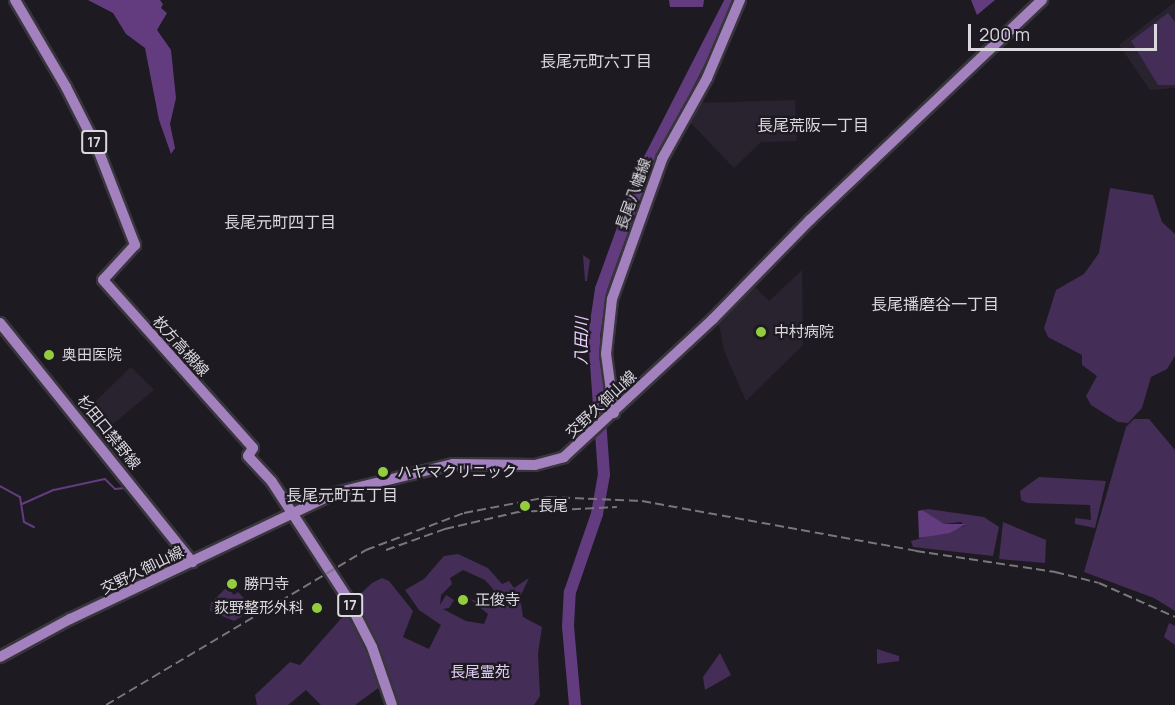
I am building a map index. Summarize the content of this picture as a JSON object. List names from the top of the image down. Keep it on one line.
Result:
{"streets":{"main road":["17","長尾八幡線","枚方高槻線","交野久御山線","杉田口禁野線"]},"crossings":[["長尾八幡線","交野久御山線"],["枚方高槻線","交野久御山線"],["交野久御山線","杉田口禁野線"]],"districts":["長尾元町六丁目","長尾荒阪一丁目","長尾元町四丁目","長尾播磨谷一丁目","長尾元町五丁目"],"water":["八田川"],"parks":["長尾霊苑"],"places":["中村病院","奥田医院","ハヤマクリニック","長尾","勝円寺","正俊寺","荻野整形外科"],"scale_bar":"200 m"}
